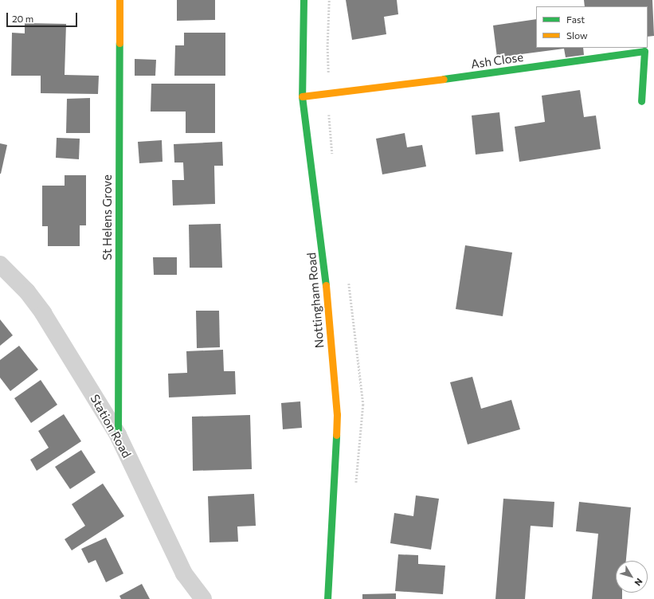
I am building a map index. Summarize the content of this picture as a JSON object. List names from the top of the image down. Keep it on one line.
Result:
{"streets":{"street":["Ash Close","St Helens Grove","Nottingham Road","Station Road"]},"crossings":[["Ash Close","Nottingham Road"],["St Helens Grove","Station Road"]],"legend":["Fast","Slow"],"scale_bar":"20 m","north":"bottom right"}
